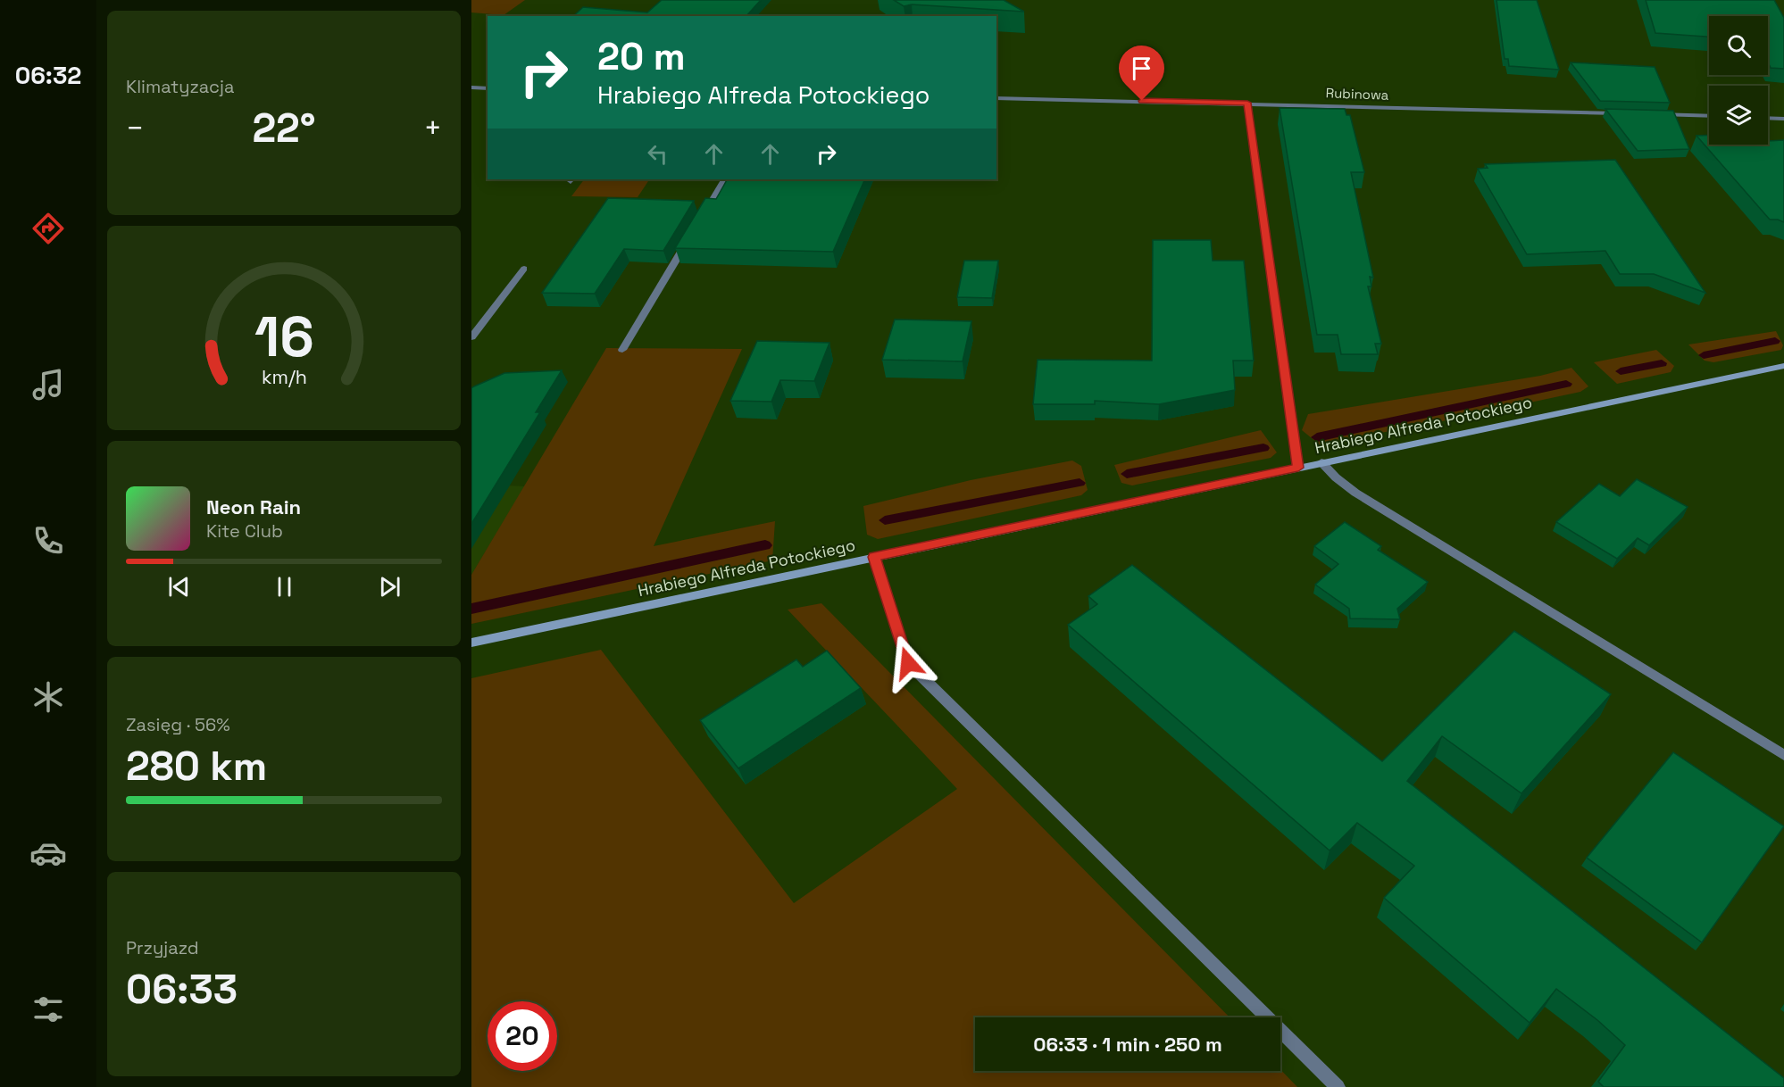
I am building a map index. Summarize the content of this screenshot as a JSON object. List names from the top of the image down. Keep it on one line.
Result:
{"streets":{"street":["Rubinowa","Hrabiego Alfreda Potockiego"]},"page":{"tabs":"06:32","tile":["Klimatyzacja",["Zasięg · 56%","280 km"],["Przyjazd","06:33"]],"turn":["20 m","Hrabiego Alfreda Potockiego"],"heat":["−","22°","+"],"song":["Neon Rain","Kite Club"],"limit":"20","trip":"06:33 · 1 min · 250 m","gauge":["16","km/h"]}}
